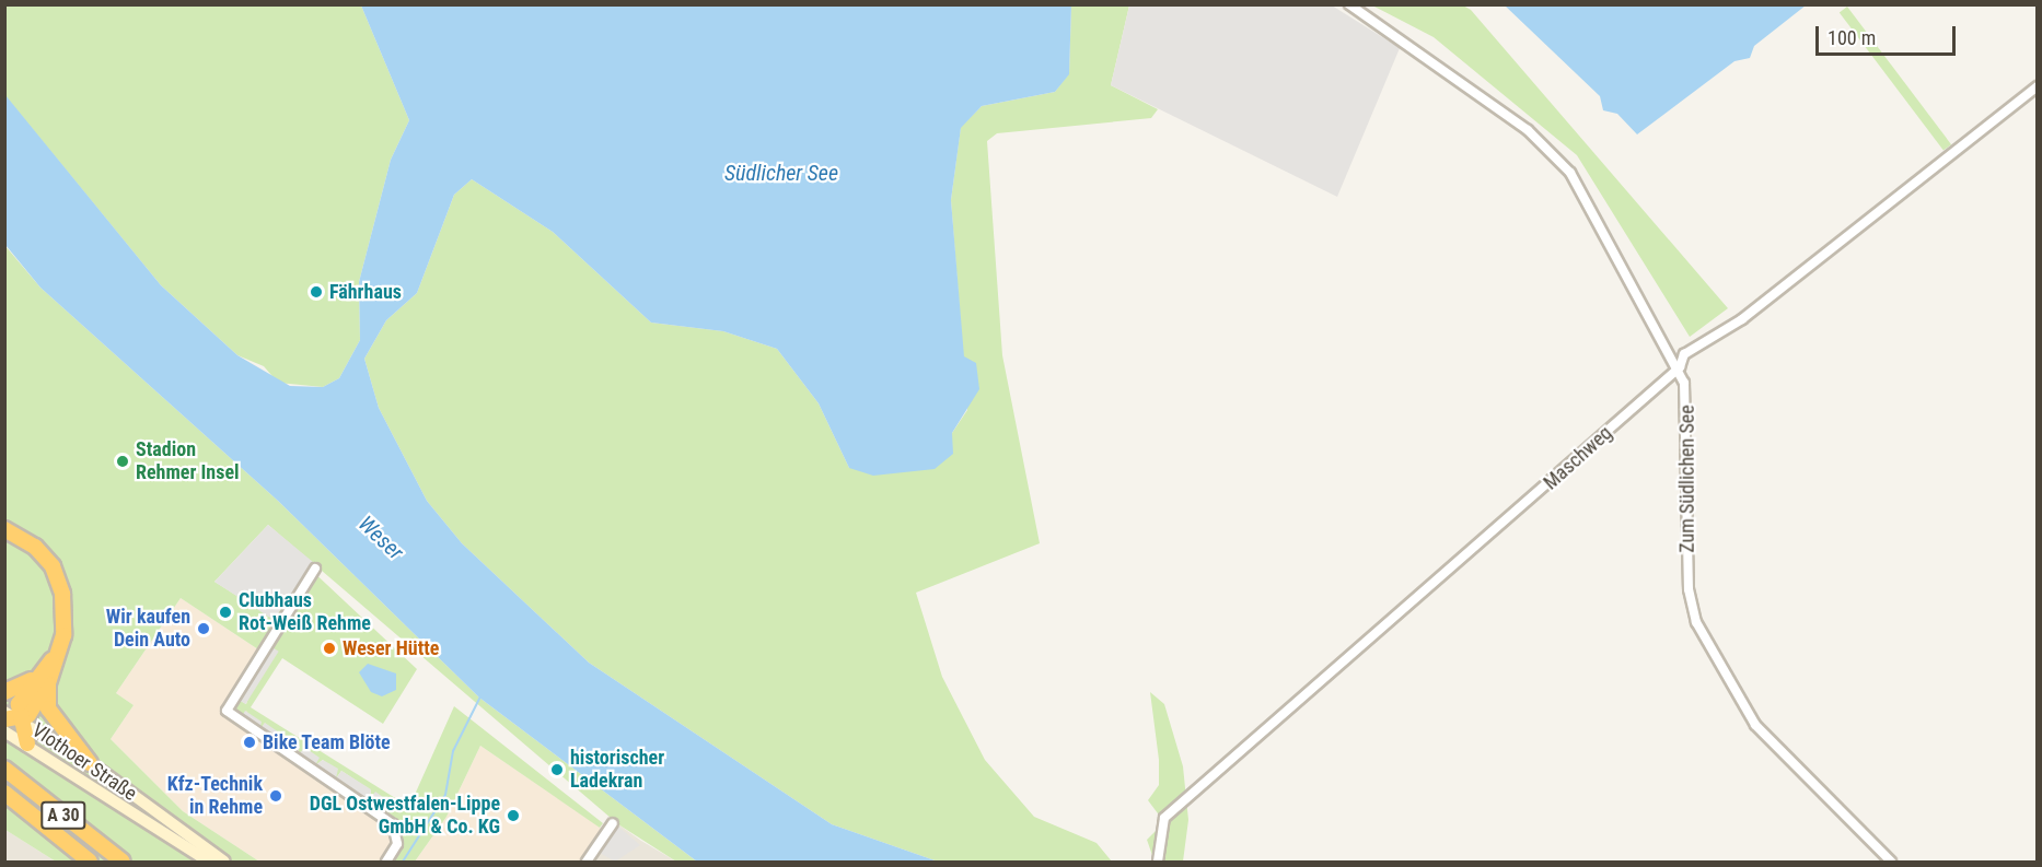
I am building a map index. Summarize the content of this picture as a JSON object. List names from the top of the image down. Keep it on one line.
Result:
{"streets":{"highway":["A 30"],"main road":["Vlothoer Straße"],"street":["Maschweg","Zum Südlichen See"]},"crossings":[["Maschweg","Zum Südlichen See"]],"water":["Südlicher See","Weser"],"places":["Fährhaus","Stadion Rehmer Insel","Clubhaus Rot-Weiß Rehme","Wir kaufen Dein Auto","Weser Hütte","Bike Team Blöte","historischer Ladekran","Kfz-Technik in Rehme","DGL Ostwestfalen-Lippe GmbH & Co. KG"],"scale_bar":"100 m"}
